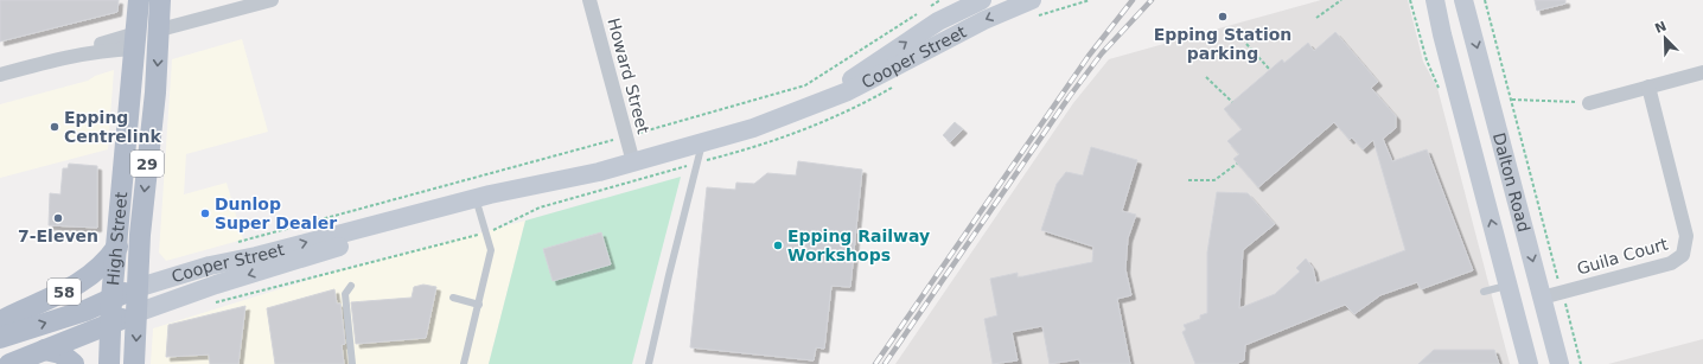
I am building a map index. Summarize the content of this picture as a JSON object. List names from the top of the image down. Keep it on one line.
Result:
{"streets":{"main road":["Cooper Street","29","Dalton Road","High Street","58"],"street":["Howard Street","Guila Court"]},"crossings":[["Cooper Street","Howard Street"],["Cooper Street","High Street"],["Dalton Road","Guila Court"],["High Street","58"]],"places":["Epping Station parking","Epping Centrelink","Dunlop Super Dealer","7-Eleven","Epping Railway Workshops"],"north":"top left"}
